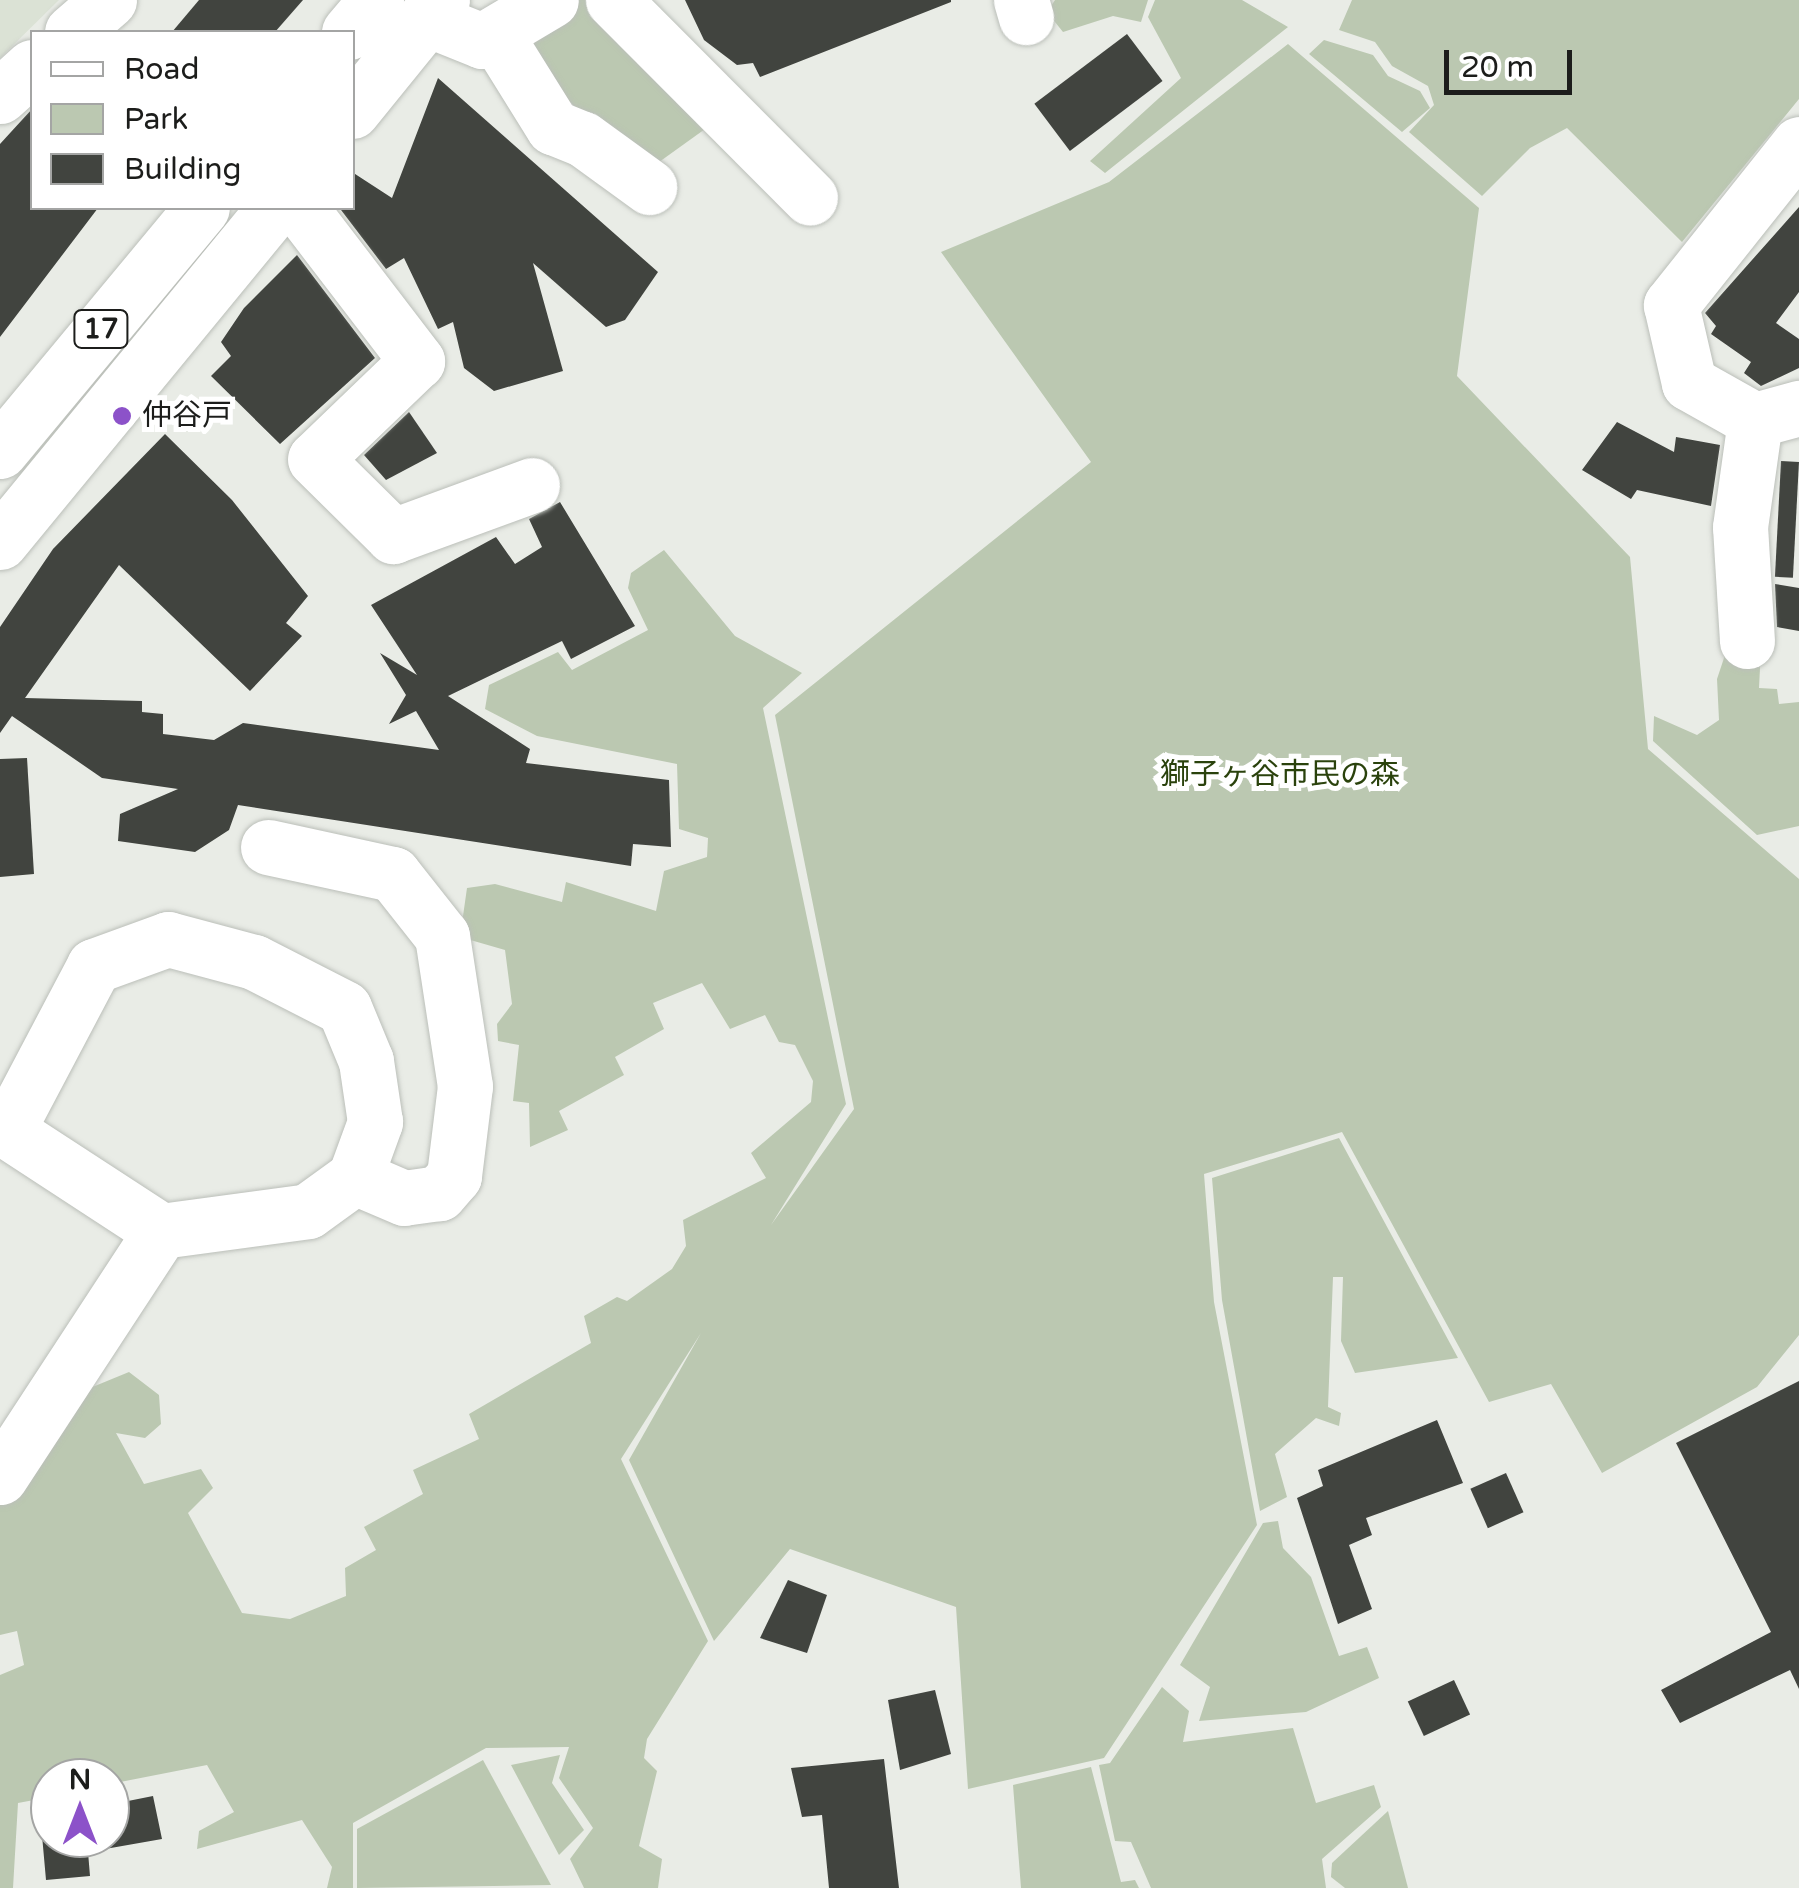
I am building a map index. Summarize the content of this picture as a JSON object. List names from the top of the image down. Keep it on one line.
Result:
{"streets":{"street":["17"]},"parks":["獅子ヶ谷市民の森"],"places":["仲谷戸"],"legend":["Road","Park","Building"],"scale_bar":"20 m","north":"top"}
